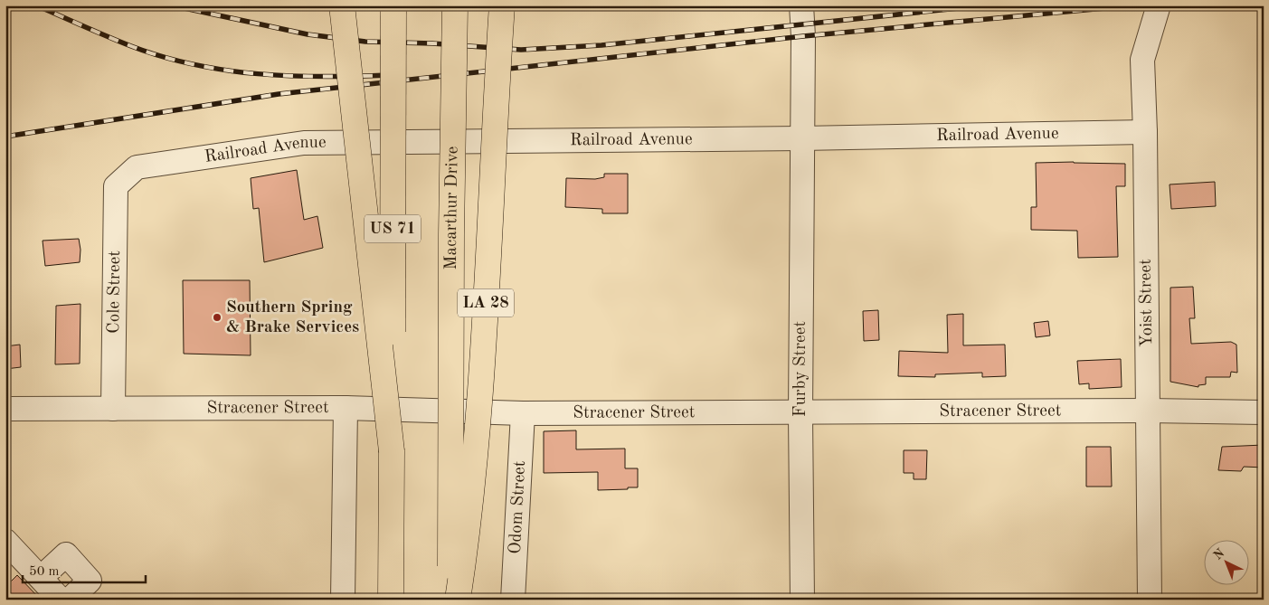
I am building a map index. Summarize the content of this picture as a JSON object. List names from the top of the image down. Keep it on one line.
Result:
{"streets":{"highway":["Macarthur Drive","US 71","LA 28"],"street":["Railroad Avenue","Cole Street","Yoist Street","Furby Street","Stracener Street","Odom Street"]},"crossings":[["Railroad Avenue","Cole Street"],["Railroad Avenue","Yoist Street"],["Railroad Avenue","Furby Street"],["Cole Street","Stracener Street"],["Yoist Street","Stracener Street"],["Furby Street","Stracener Street"],["Stracener Street","Odom Street"]],"places":["Southern Spring & Brake Services"],"scale_bar":"50 m","north":"top left"}
